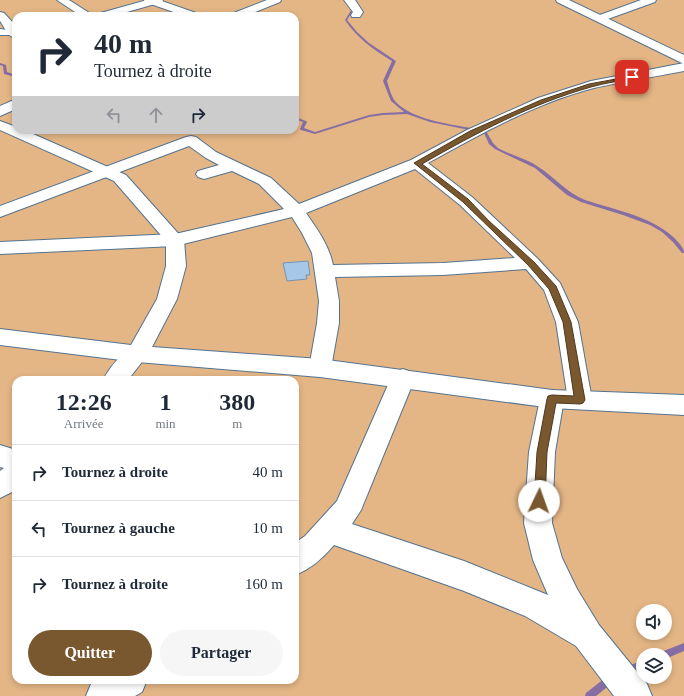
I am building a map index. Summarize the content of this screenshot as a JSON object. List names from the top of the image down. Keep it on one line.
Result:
{"page":{"turn":["40 m","Tournez à droite"],"eta":["12:26","Arrivée","1","min","380","m"],"list":[{"name":"Tournez à droite","value":"40 m"},{"name":"Tournez à gauche","value":"10 m"},{"name":"Tournez à droite","value":"160 m"}],"buttons":["Quitter","Partager"]}}
